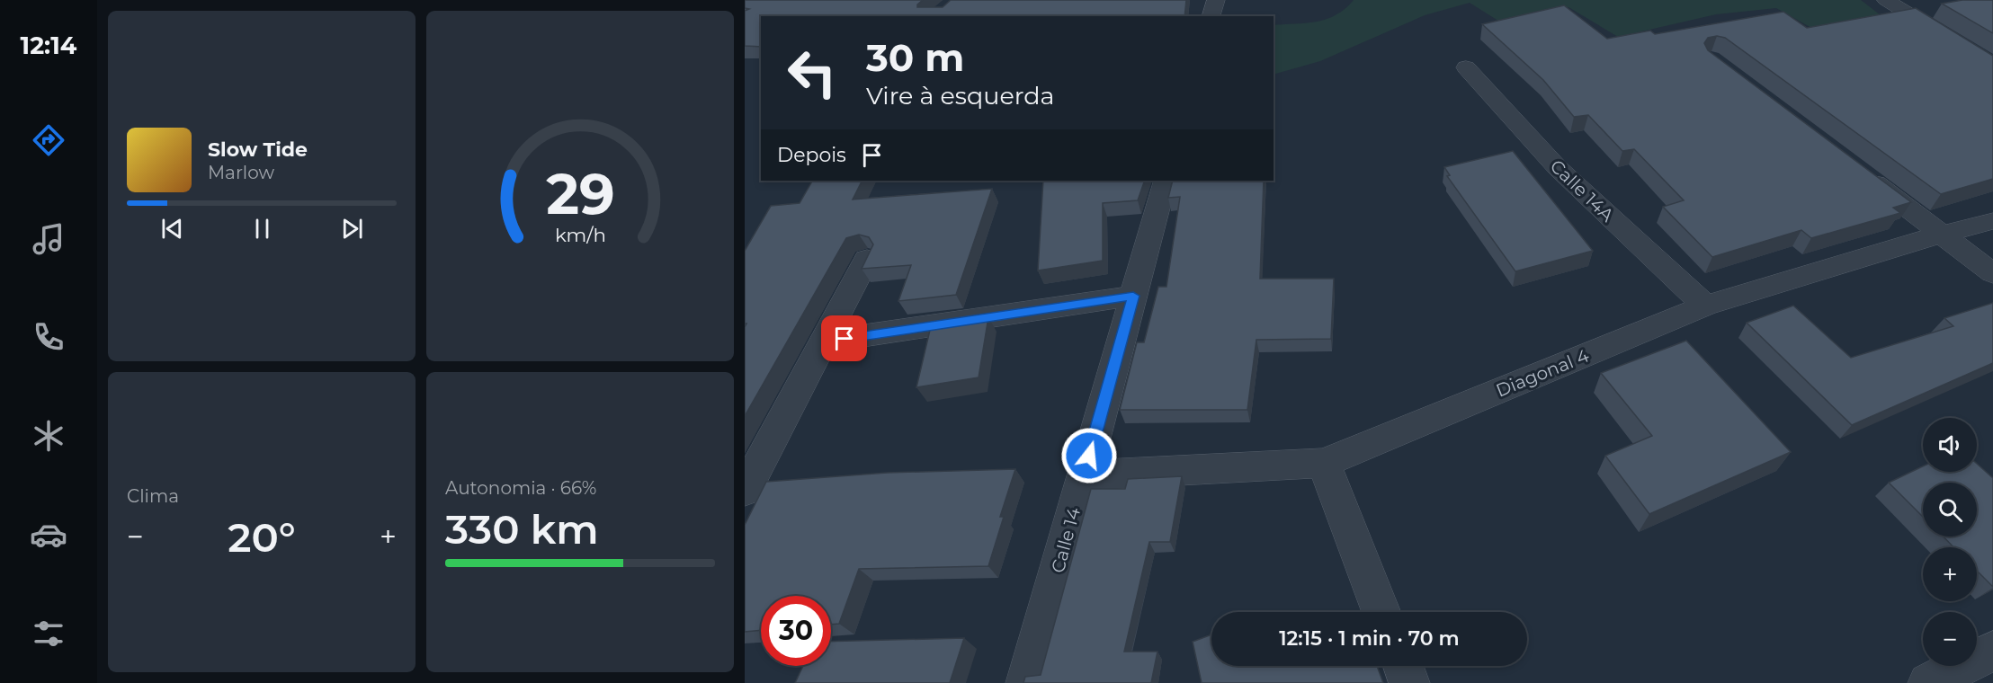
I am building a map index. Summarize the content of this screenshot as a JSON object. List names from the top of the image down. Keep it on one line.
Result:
{"streets":{"street":["Calle 14A","Diagonal 4","Calle 14"]},"crossings":[["Calle 14A","Diagonal 4"],["Diagonal 4","Calle 14"]],"page":{"tabs":"12:14","turn":["30 m","Vire à esquerda"],"song":["Slow Tide","Marlow"],"then":"Depois","tile":["Clima",["Autonomia · 66%","330 km"]],"map_buttons":["+","−"],"heat":["−","20°","+"],"limit":"30","trip":"12:15 · 1 min · 70 m","gauge":["29","km/h"]}}
